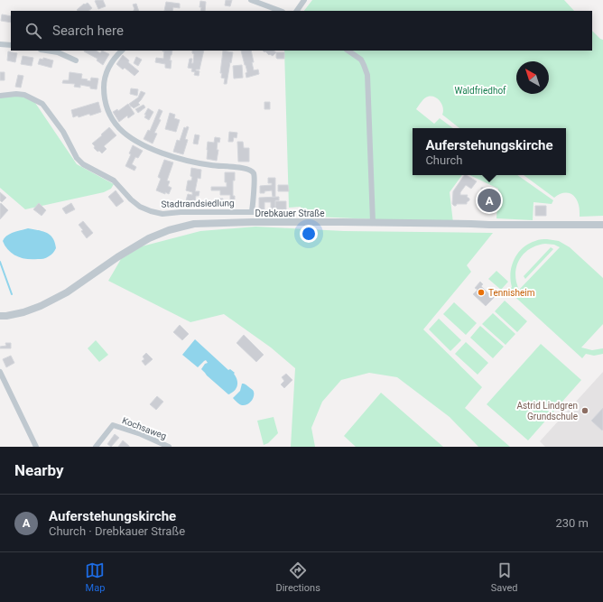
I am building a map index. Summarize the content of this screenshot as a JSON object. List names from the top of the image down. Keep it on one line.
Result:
{"streets":{"street":["Stadtrandsiedlung","Drebkauer Straße","Kochsaweg"]},"crossings":[["Stadtrandsiedlung","Drebkauer Straße"]],"parks":["Waldfriedhof"],"places":["Tennisheim","Astrid Lindgren Grundschule"],"north":"top left","page":{"search":"Search here","popup":["Auferstehungskirche","Church"],"pins":"A","heading":"Nearby","list":[{"mark":"A","name":"Auferstehungskirche","note":"Church · Drebkauer Straße","value":"230 m"}],"nav":["Map","Directions","Saved"]}}
